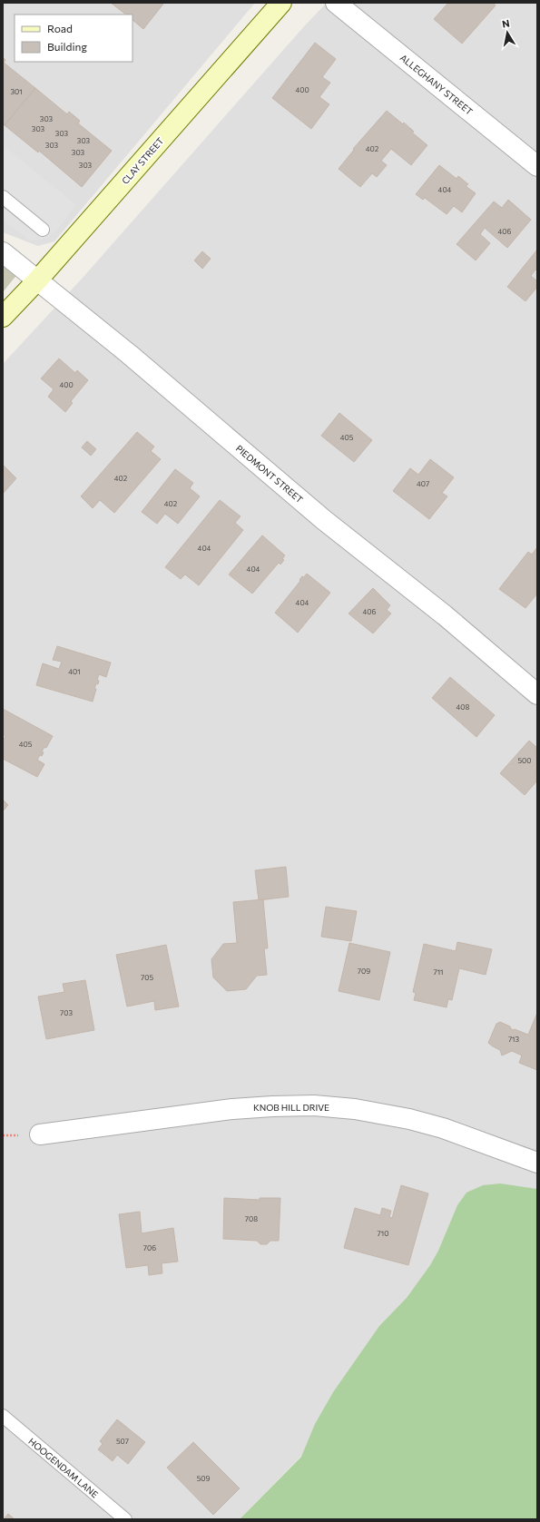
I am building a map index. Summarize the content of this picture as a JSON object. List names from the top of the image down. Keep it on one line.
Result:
{"streets":{"street":["ALLEGHANY STREET","CLAY STREET","PIEDMONT STREET","KNOB HILL DRIVE"],"lane":["HOOGENDAM LANE"]},"crossings":[["CLAY STREET","PIEDMONT STREET"]],"house_numbers":["400","301","303","303","303","303","303","402","303","303","404","406","400","405","402","407","402","404","404","404","406","401","408","405","500","709","711","705","703","713","708","710","706","507","509"],"legend":["Road","Building"],"north":"top"}
